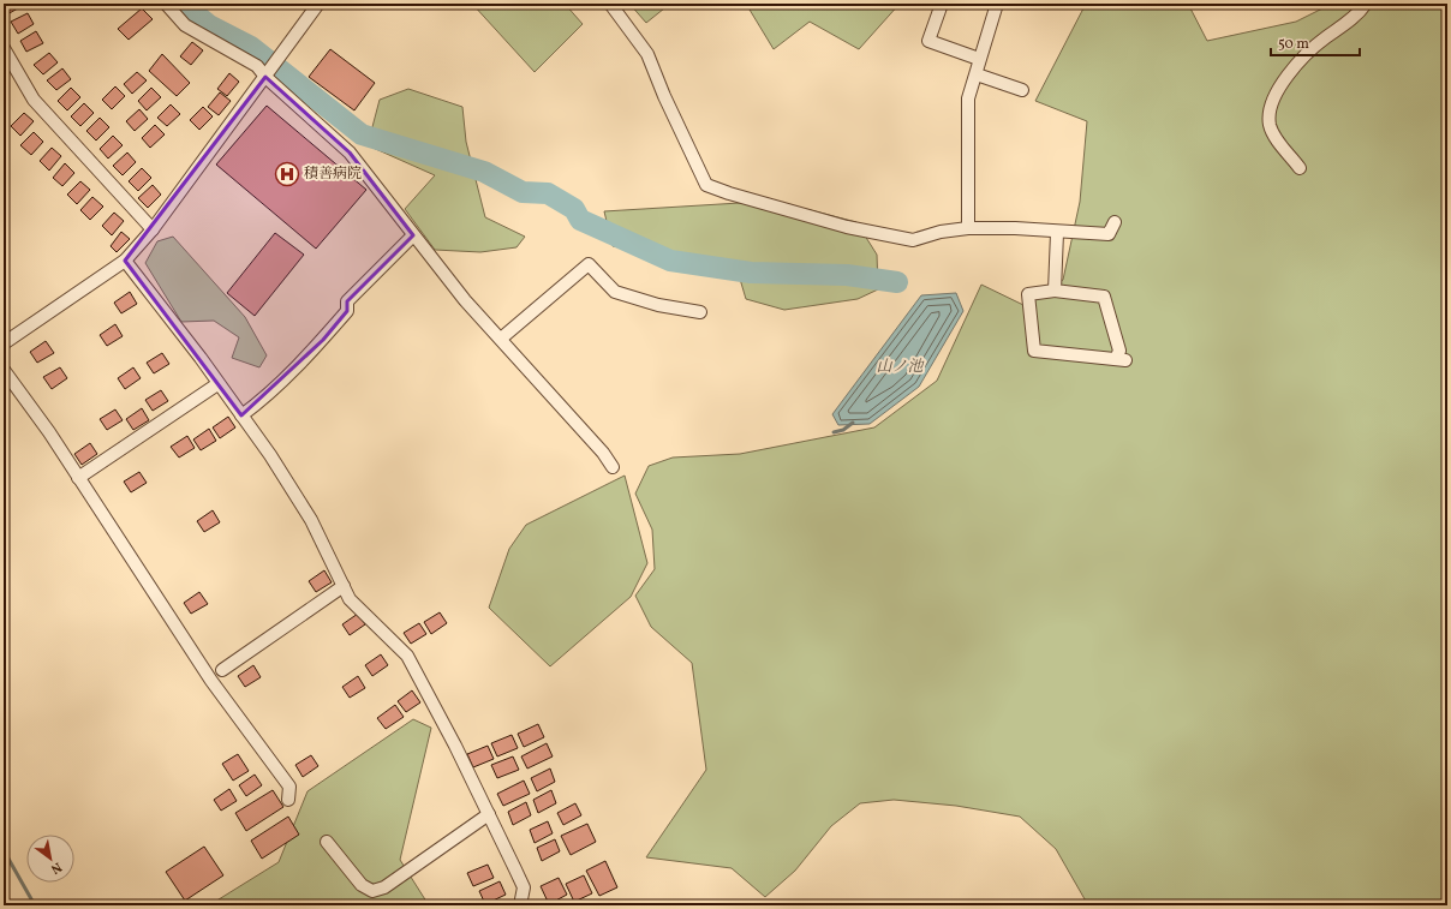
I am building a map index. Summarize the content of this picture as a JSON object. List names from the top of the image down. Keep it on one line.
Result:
{"water":["山ノ池"],"places":{"hospital":["積善病院"]},"scale_bar":"50 m","north":"bottom right"}
